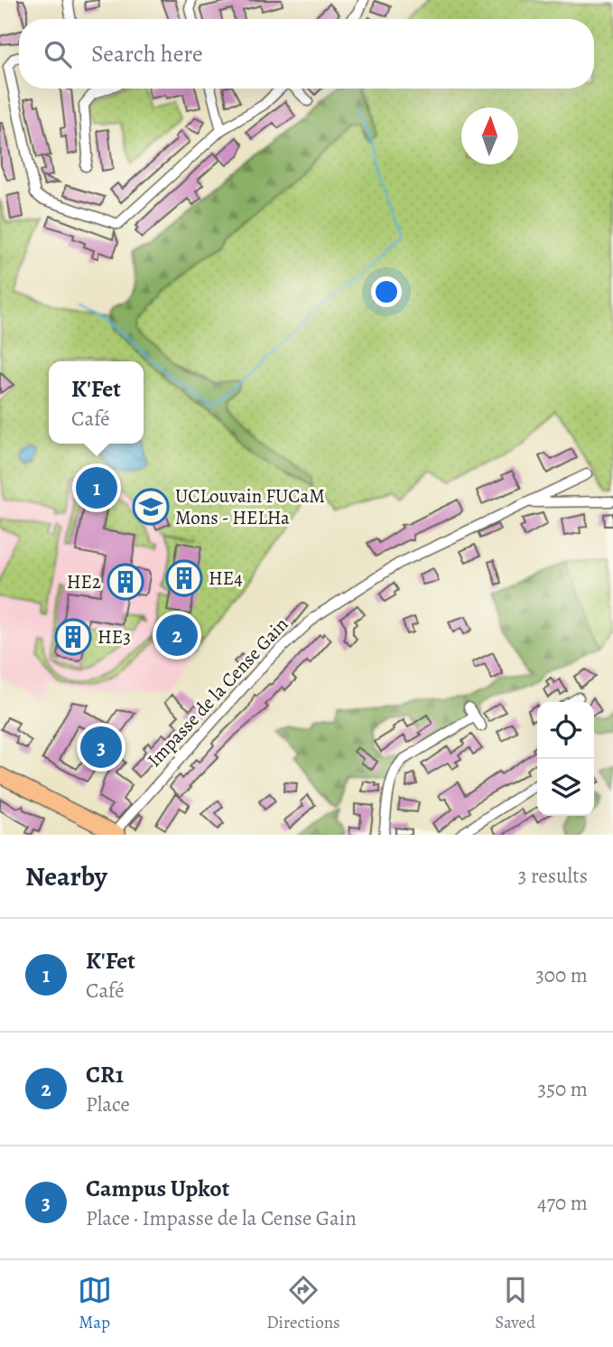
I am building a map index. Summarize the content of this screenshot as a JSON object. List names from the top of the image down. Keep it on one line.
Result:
{"streets":{"street":["Impasse de la Cense Gain"]},"places":{"school or university":["UCLouvain FUCaM Mons - HELHa"],"building":["HE4","HE2","HE3"]},"north":"top","page":{"search":"Search here","popup":["K'Fet","Café"],"pins":["1","2","3"],"heading":["Nearby","3 results"],"list":[{"mark":"1","name":"K'Fet","note":"Café","value":"300 m"},{"mark":"2","name":"CR1","note":"Place","value":"350 m"},{"mark":"3","name":"Campus Upkot","note":"Place · Impasse de la Cense Gain","value":"470 m"}],"nav":["Map","Directions","Saved"]}}
